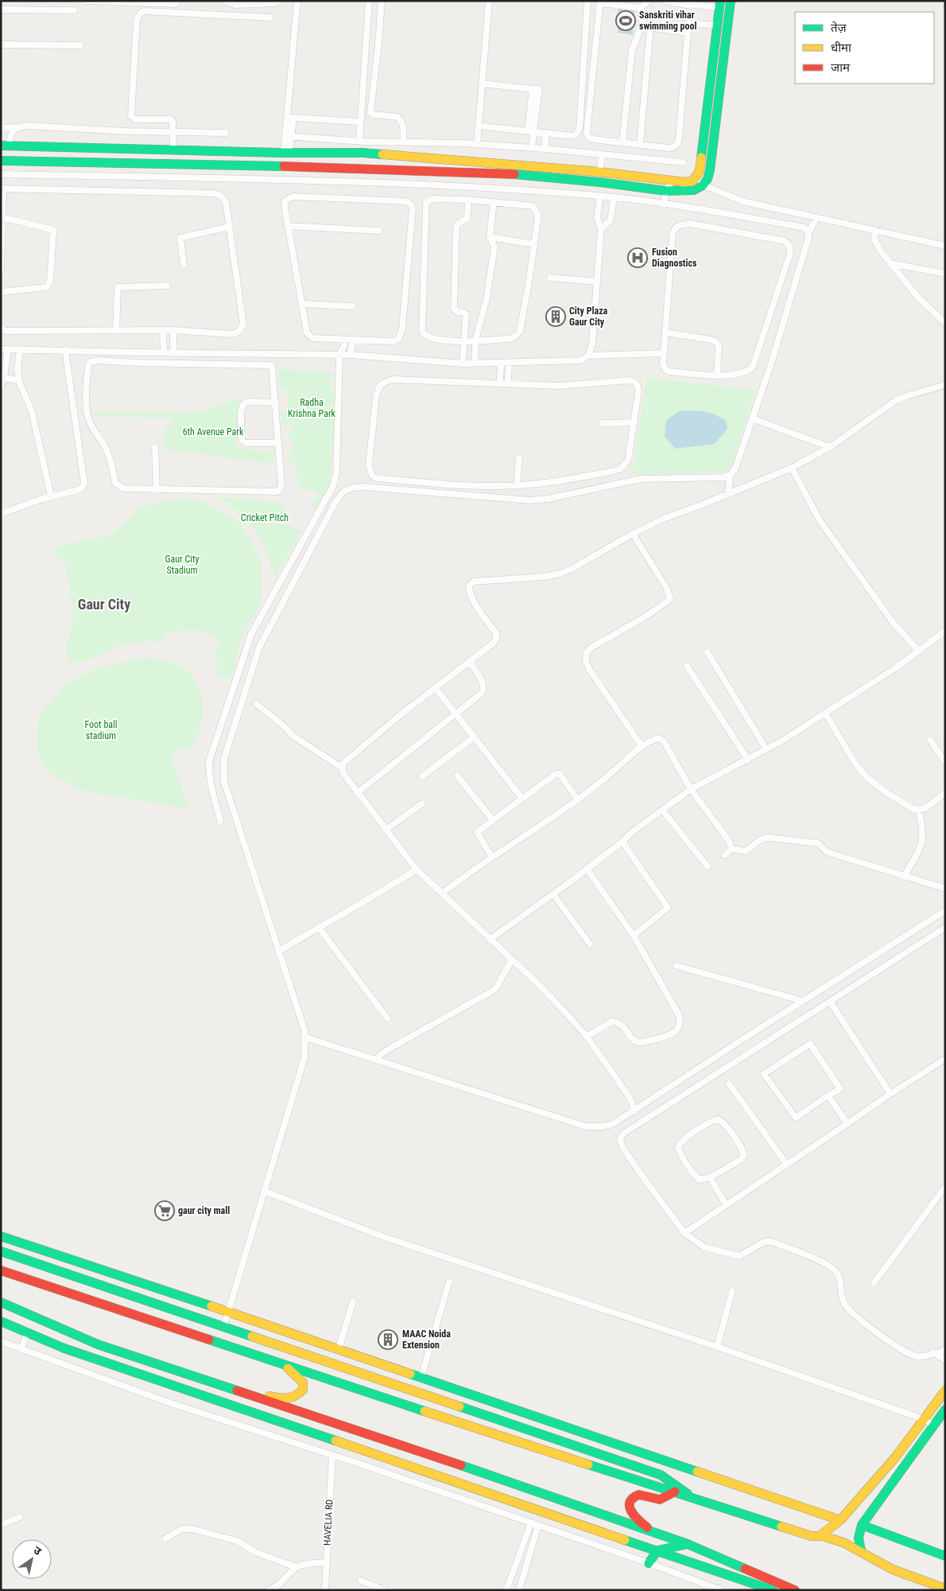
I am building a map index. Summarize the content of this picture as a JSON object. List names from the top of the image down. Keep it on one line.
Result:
{"streets":{"street":["HAVELIA RD"]},"districts":["Gaur City"],"parks":["Radha Krishna Park","6th Avenue Park","Cricket Pitch","Gaur City Stadium","Foot ball stadium"],"places":{"sports":["Sanskriti vihar swimming pool"],"hospital":["Fusion Diagnostics"],"building":["City Plaza Gaur City","MAAC Noida Extension"],"supermarket":["gaur city mall"]},"legend":["तेज़","धीमा","जाम"],"north":"top right"}
